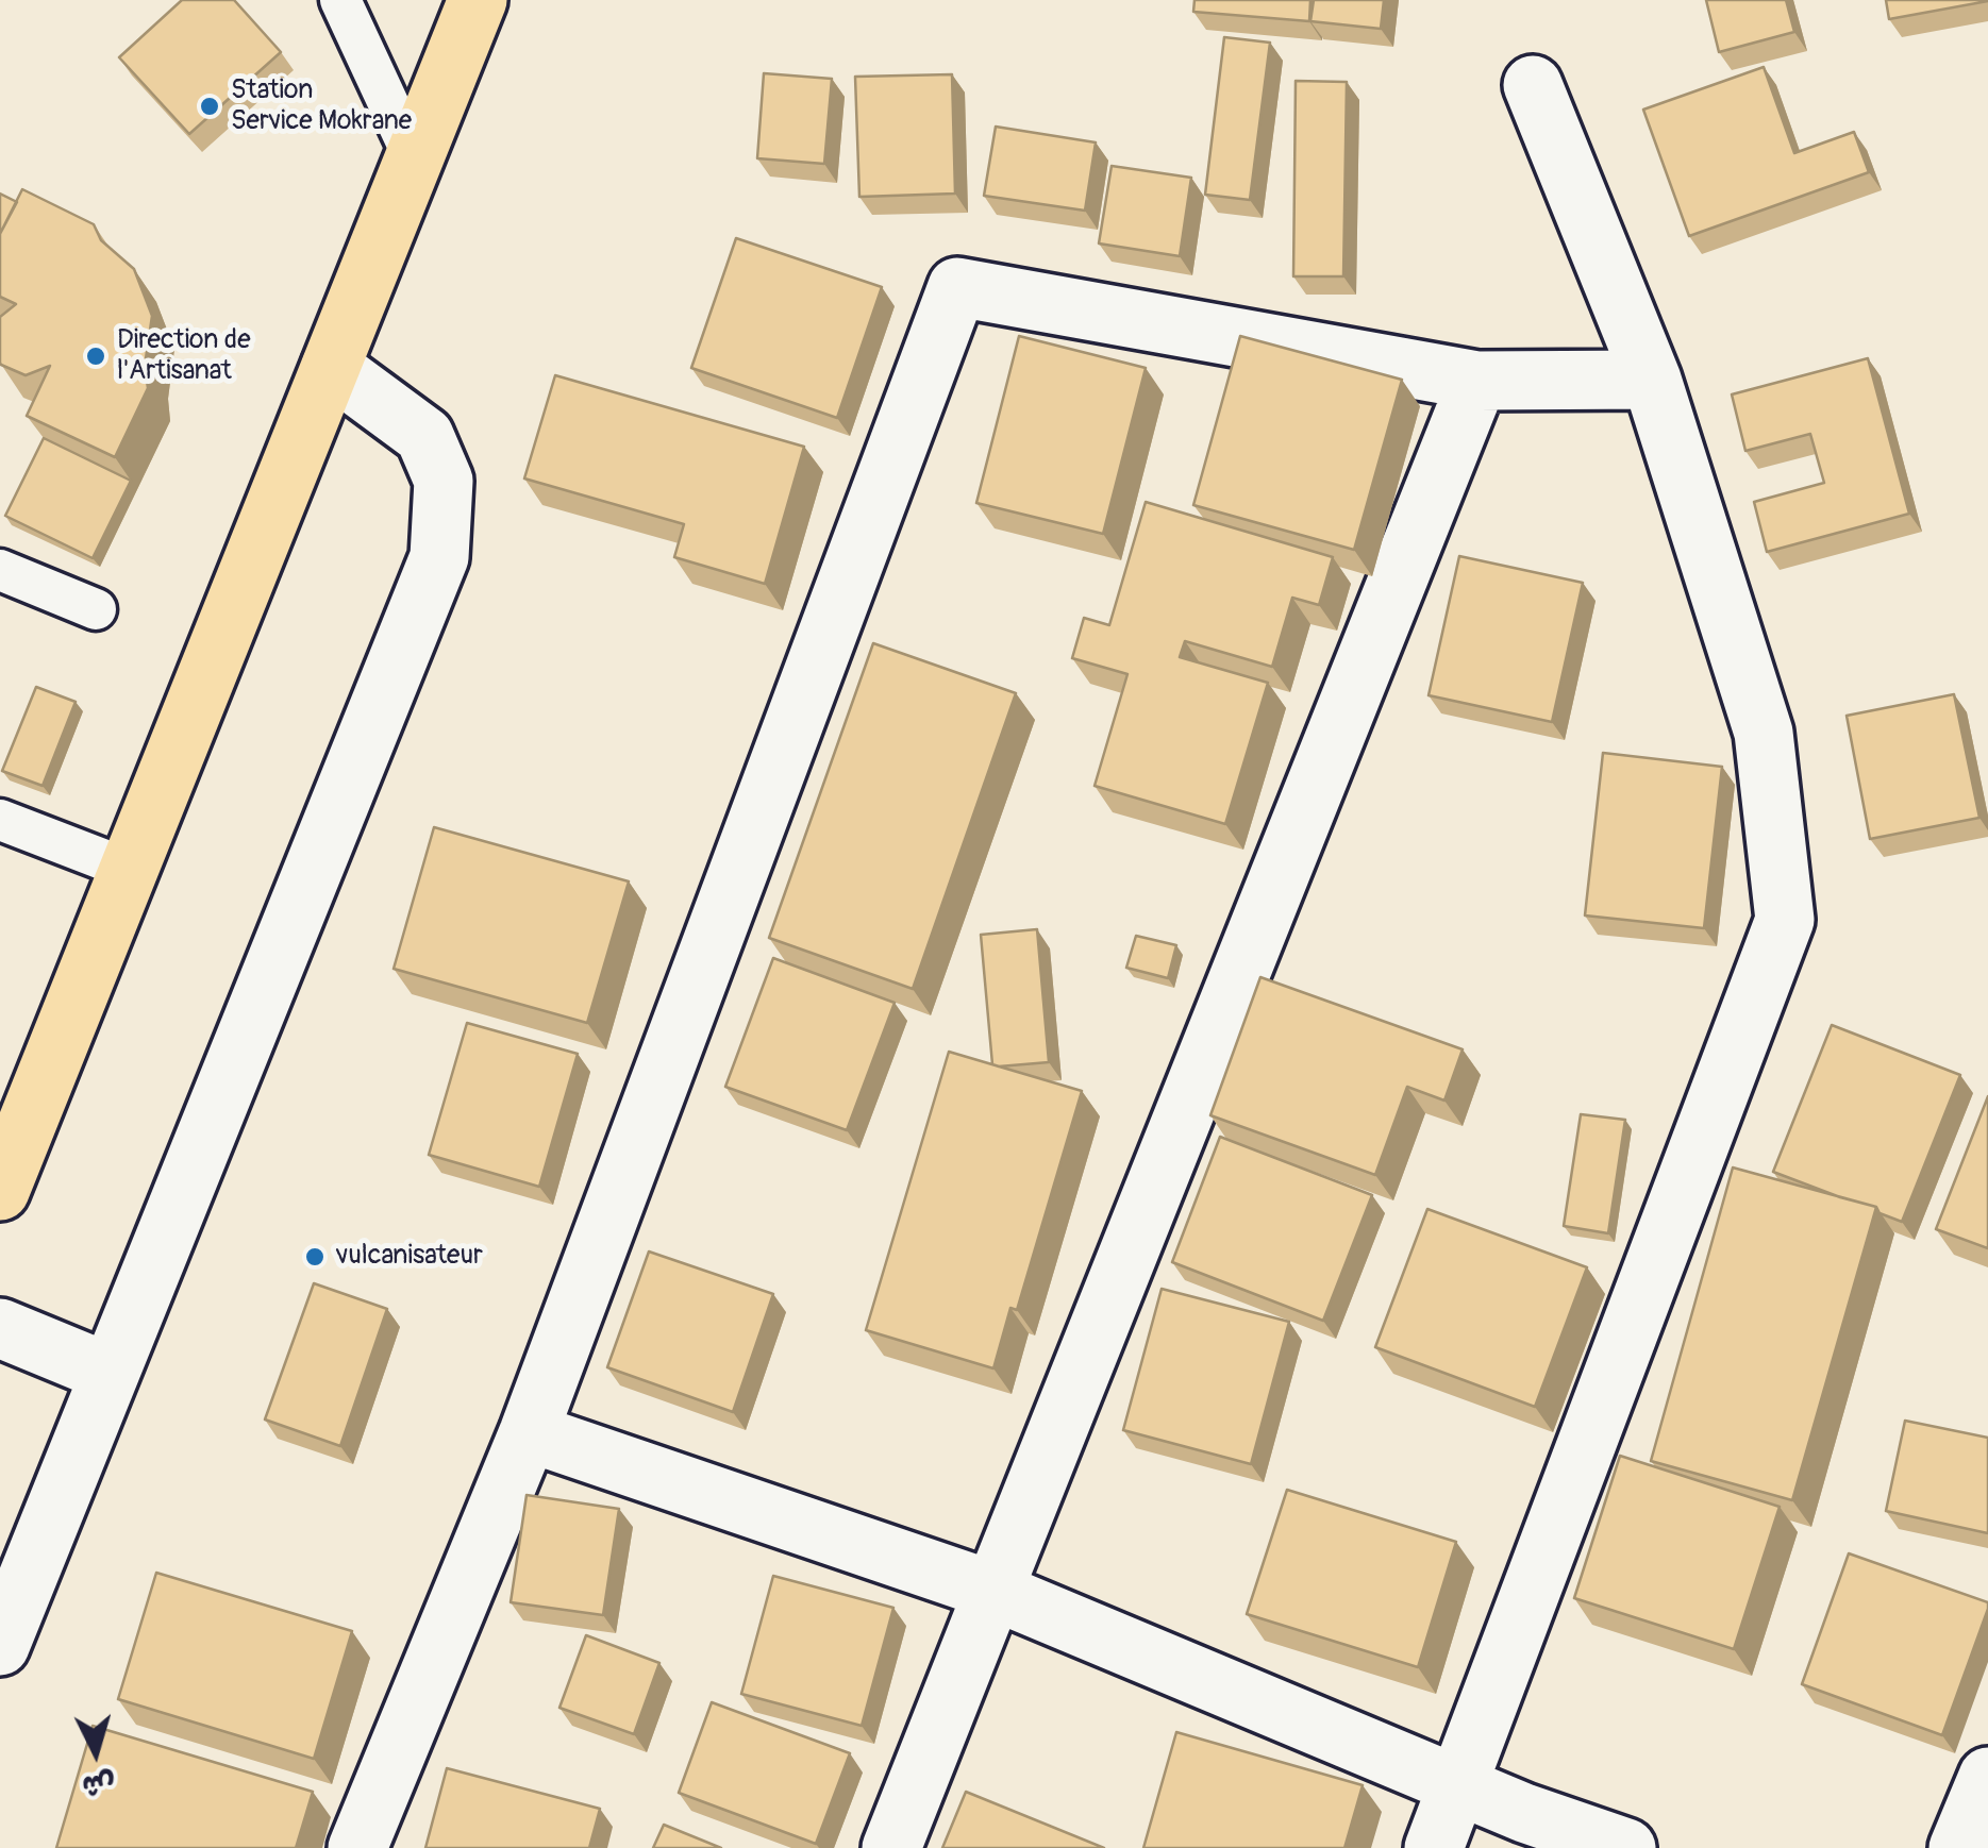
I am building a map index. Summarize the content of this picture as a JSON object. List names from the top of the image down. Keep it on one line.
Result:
{"places":["Station Service Mokrane","Direction de l'Artisanat","vulcanisateur"],"north":"bottom"}
